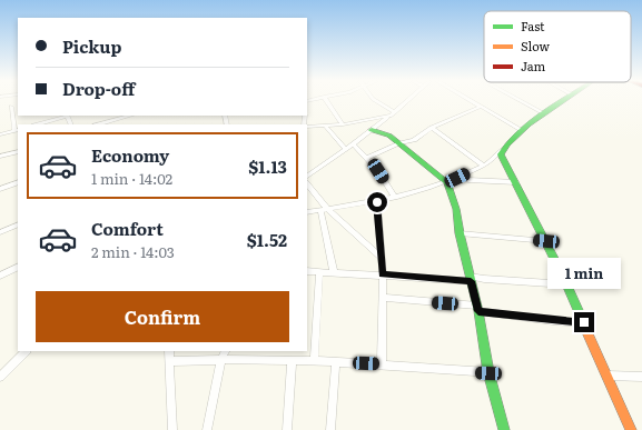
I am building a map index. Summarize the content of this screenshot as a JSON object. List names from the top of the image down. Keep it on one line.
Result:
{"legend":["Fast","Slow","Jam"],"page":{"banner":["Pickup","Drop-off"],"list":[{"name":"Economy","note":"1 min · 14:02","value":"$1.13"},{"name":"Comfort","note":"2 min · 14:03","value":"$1.52"}],"bubble":"1 min","buttons":"Confirm"}}
